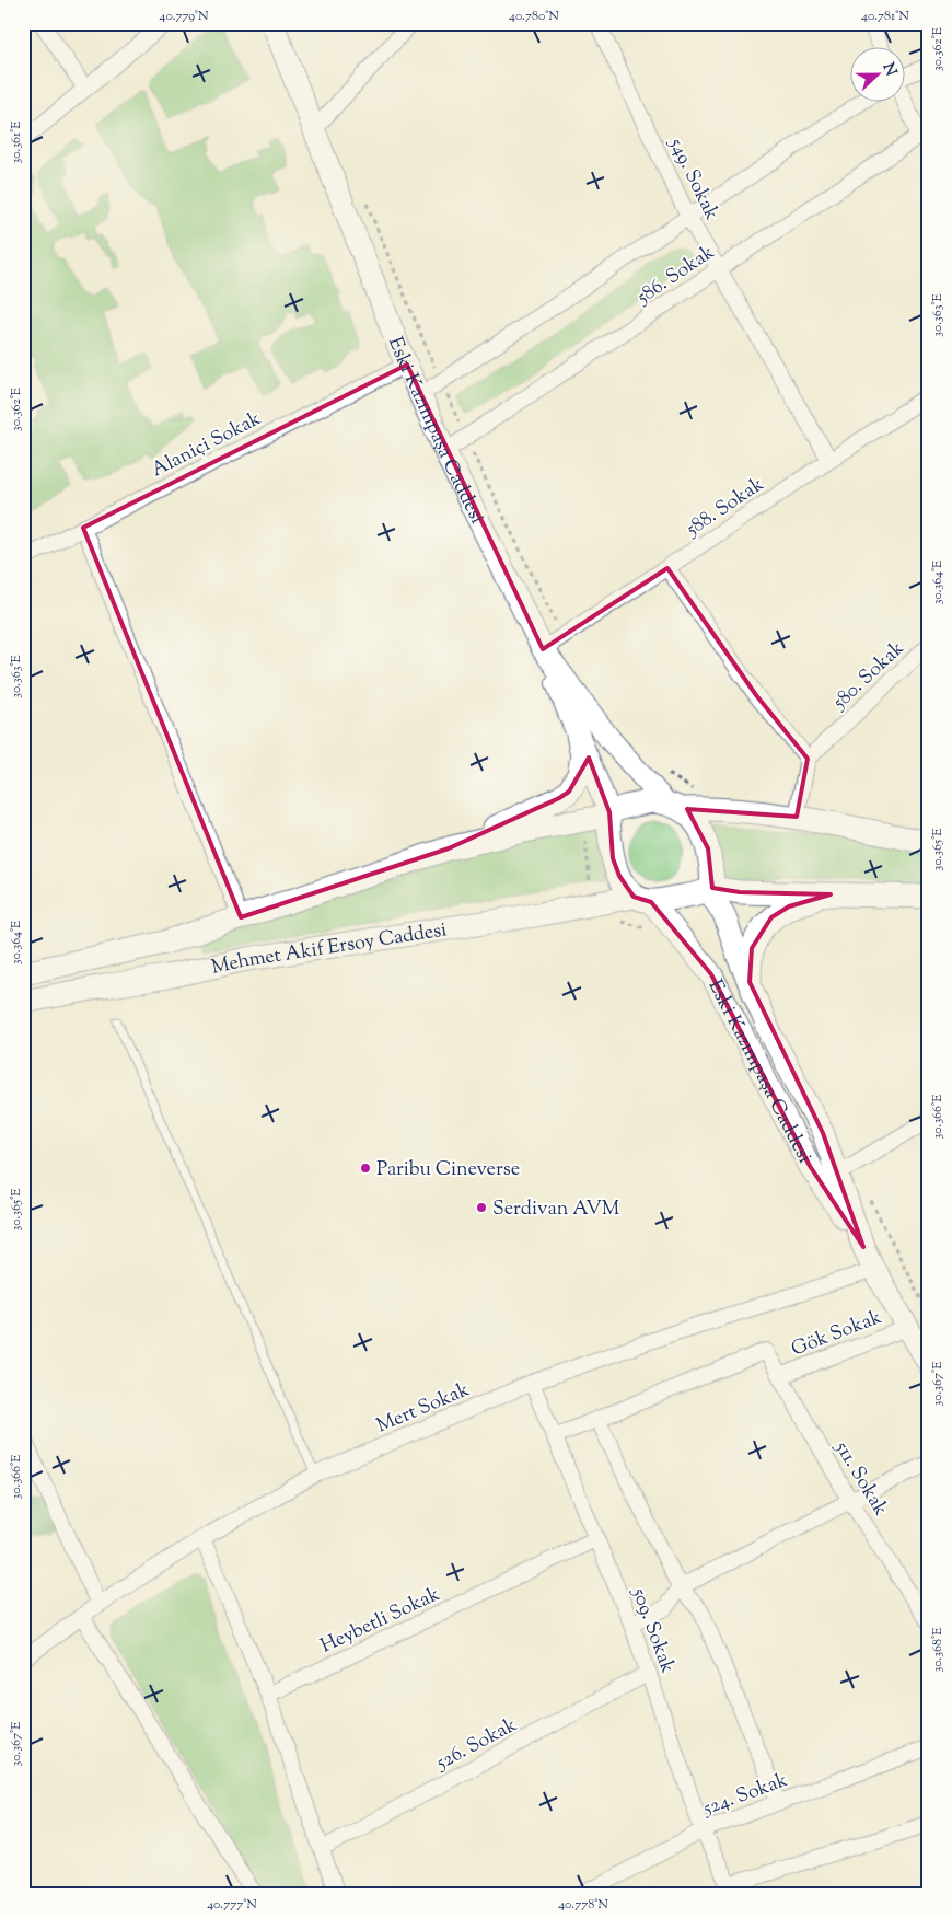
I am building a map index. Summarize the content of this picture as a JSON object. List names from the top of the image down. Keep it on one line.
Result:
{"streets":{"main road":["Mehmet Akif Ersoy Caddesi"],"street":["549. Sokak","586. Sokak","Eski Kazımpaşa Caddesi","Alaniçi Sokak","588. Sokak","580. Sokak","Gök Sokak","Mert Sokak","511. Sokak","Heybetli Sokak","509. Sokak","526. Sokak","524. Sokak"]},"crossings":[["549. Sokak","586. Sokak"],["549. Sokak","588. Sokak"],["586. Sokak","Eski Kazımpaşa Caddesi"],["Eski Kazımpaşa Caddesi","Alaniçi Sokak"],["Eski Kazımpaşa Caddesi","588. Sokak"],["Eski Kazımpaşa Caddesi","Mehmet Akif Ersoy Caddesi"],["Eski Kazımpaşa Caddesi","Gök Sokak"],["Eski Kazımpaşa Caddesi","Mert Sokak"],["Gök Sokak","511. Sokak"],["Mert Sokak","509. Sokak"],["Heybetli Sokak","509. Sokak"],["509. Sokak","526. Sokak"],["509. Sokak","524. Sokak"]],"places":["Paribu Cineverse","Serdivan AVM"],"north":"right","coordinates":["40.779°N","40.780°N","40.781°N","30.362°E","30.361°E","30.363°E","30.364°E","30.365°E","30.366°E","30.367°E","30.368°E","40.777°N","40.778°N"]}
